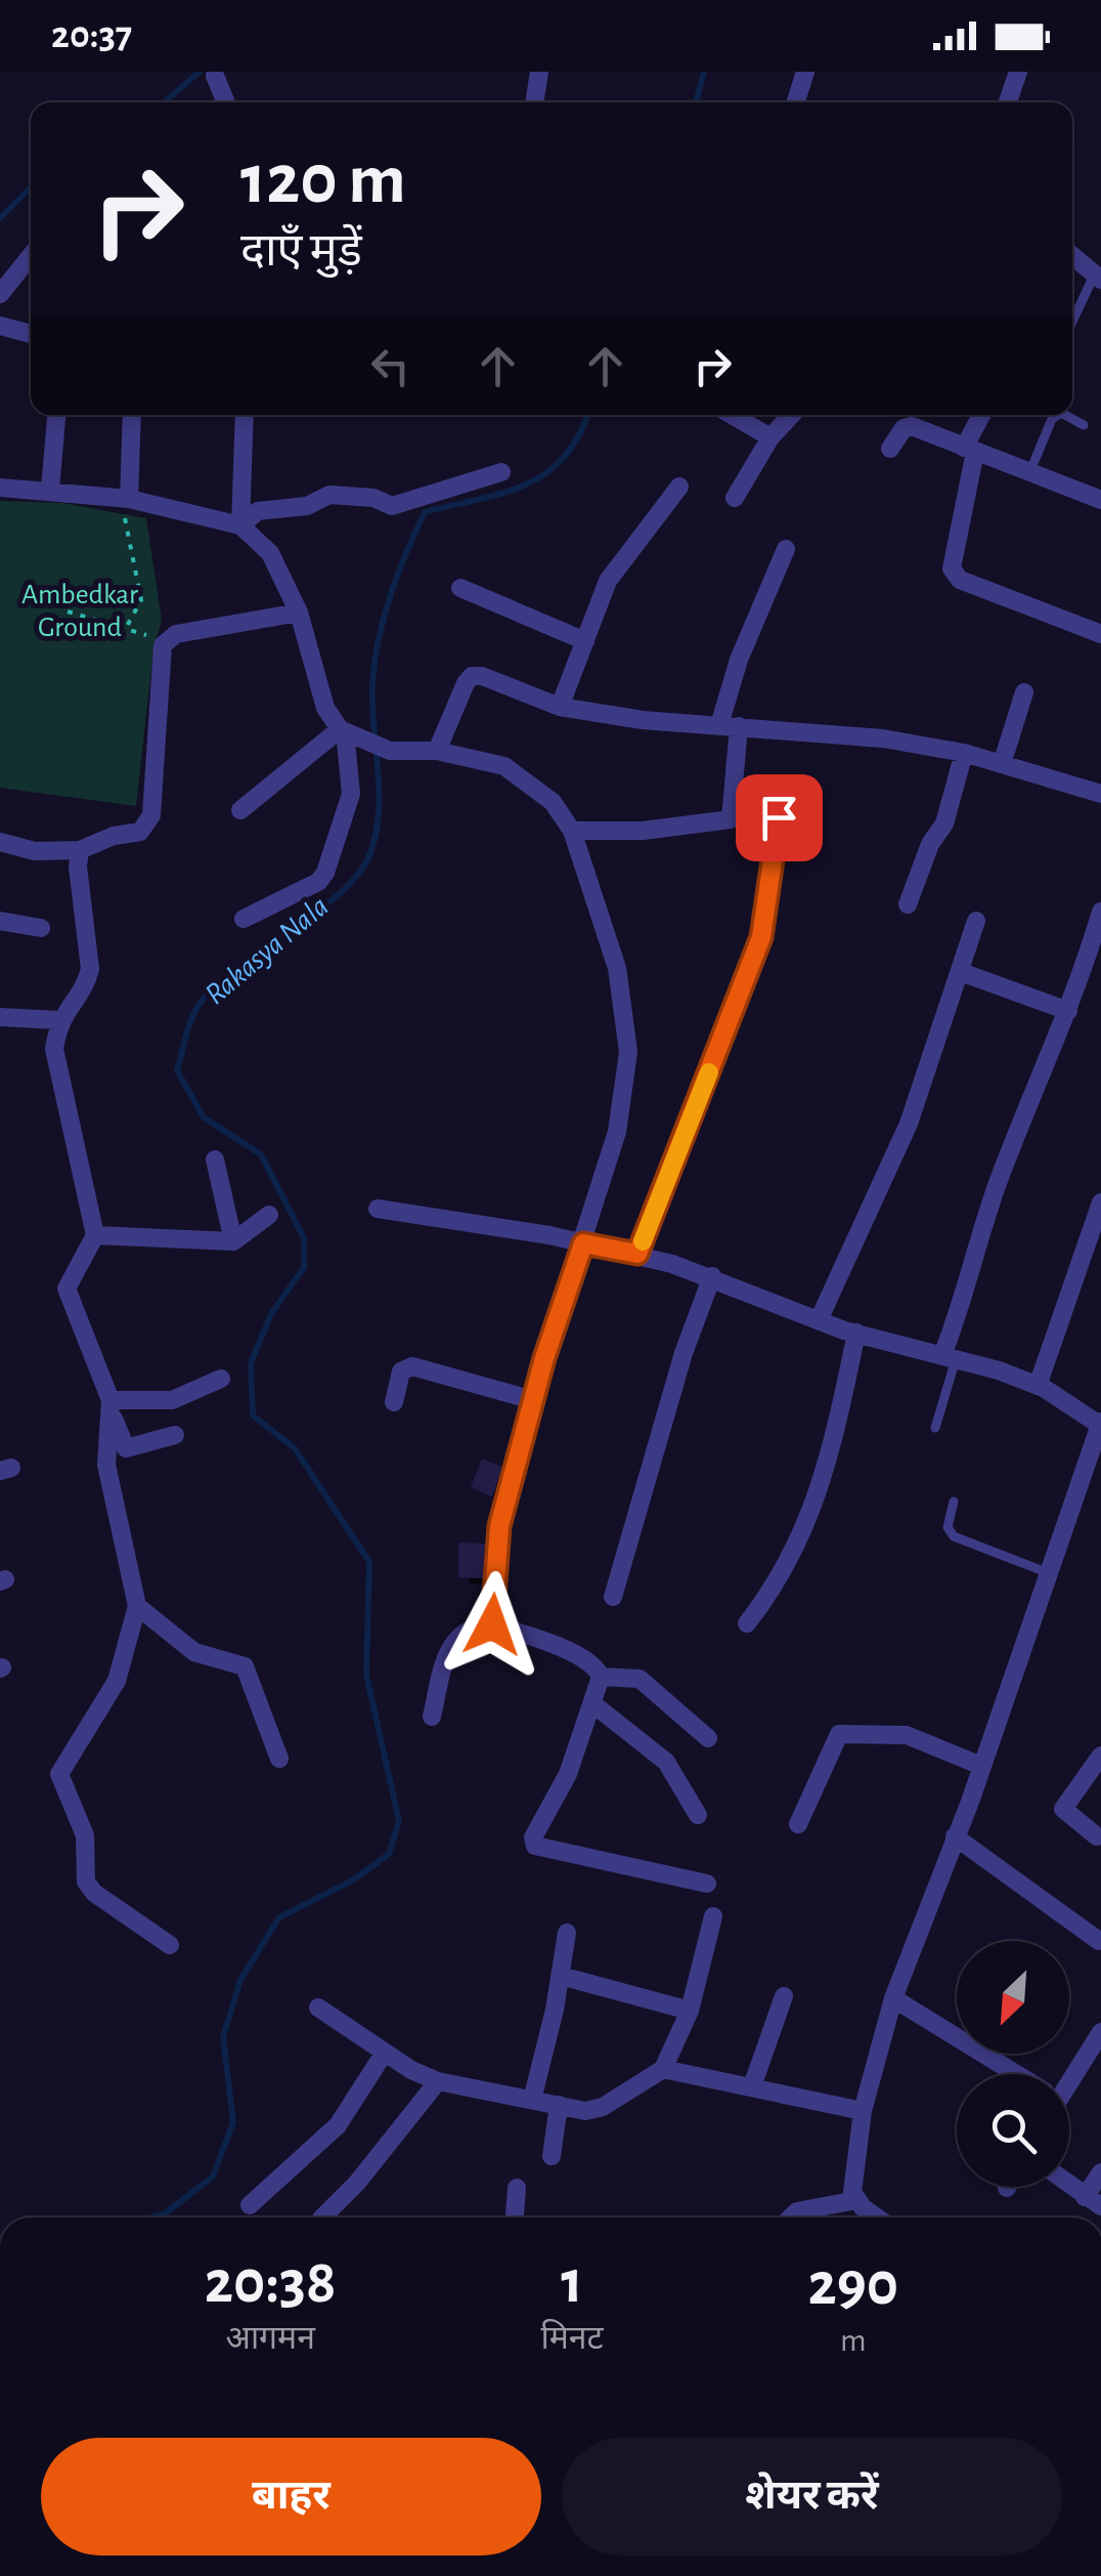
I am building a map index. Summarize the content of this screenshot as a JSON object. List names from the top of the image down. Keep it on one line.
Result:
{"water":["Rakasya Nala"],"parks":["Ambedkar Ground"],"north":"bottom left","page":{"status":"20:37","turn":["120 m","दाएँ मुड़ें"],"eta":["20:38","आगमन","1","मिनट","290","m"],"buttons":["बाहर","शेयर करें"]}}
